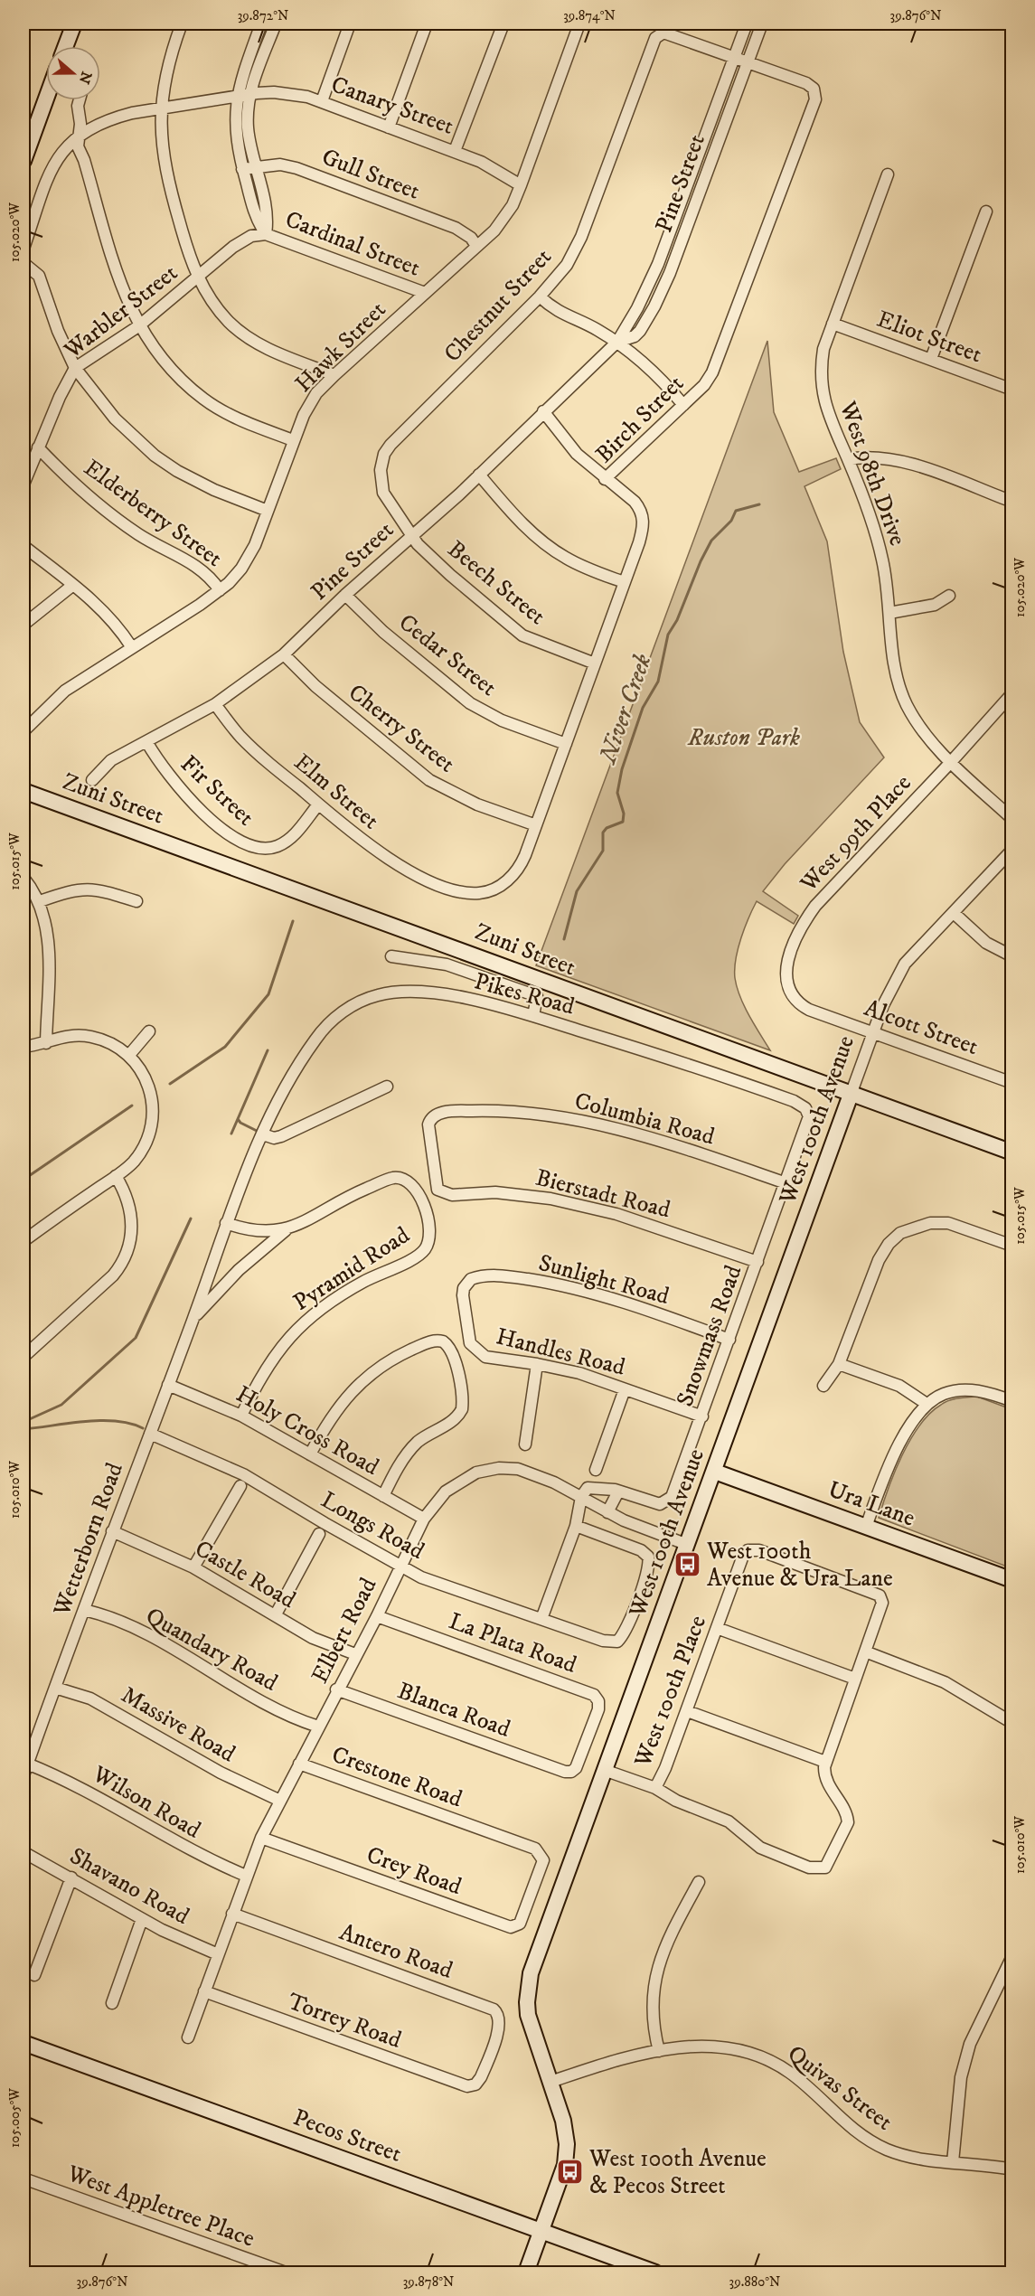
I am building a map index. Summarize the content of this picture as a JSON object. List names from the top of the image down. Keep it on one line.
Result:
{"streets":{"street":["Canary Street","Gull Street","Pine Street","Cardinal Street","Chestnut Street","Warbler Street","Eliot Street","Hawk Street","Birch Street","West 98th Drive","Elderberry Street","Beech Street","Cedar Street","Cherry Street","Fir Street","Elm Street","Zuni Street","West 99th Place","Pikes Road","Alcott Street","Columbia Road","West 100th Avenue","Bierstadt Road","Pyramid Road","Sunlight Road","Snowmass Road","Handles Road","Holy Cross Road","Ura Lane","Longs Road","Wetterborn Road","Castle Road","Elbert Road","La Plata Road","Quandary Road","West 100th Place","Blanca Road","Massive Road","Crestone Road","Wilson Road","Crey Road","Shavano Road","Antero Road","Torrey Road","Quivas Street","Pecos Street","West Appletree Place"]},"crossings":[["Canary Street","Hawk Street"],["Gull Street","Hawk Street"],["Pine Street","Chestnut Street"],["Pine Street","Birch Street"],["Pine Street","Beech Street"],["Pine Street","Cedar Street"],["Pine Street","Cherry Street"],["Pine Street","Fir Street"],["Pine Street","Elm Street"],["Cardinal Street","Warbler Street"],["Cardinal Street","Hawk Street"],["Chestnut Street","Birch Street"],["Chestnut Street","Beech Street"],["Warbler Street","Elderberry Street"],["Eliot Street","West 98th Drive"],["Hawk Street","Elderberry Street"],["Birch Street","Beech Street"],["Birch Street","Cedar Street"],["Birch Street","Cherry Street"],["Birch Street","Elm Street"],["West 98th Drive","West 99th Place"],["Fir Street","Elm Street"],["Zuni Street","West 100th Avenue"],["West 99th Place","Alcott Street"],["Pikes Road","Snowmass Road"],["Pikes Road","Wetterborn Road"],["Alcott Street","West 100th Avenue"],["Columbia Road","Bierstadt Road"],["Columbia Road","Snowmass Road"],["West 100th Avenue","Ura Lane"],["West 100th Avenue","Elbert Road"],["West 100th Avenue","Quivas Street"],["West 100th Avenue","Pecos Street"],["Bierstadt Road","Snowmass Road"],["Pyramid Road","Holy Cross Road"],["Pyramid Road","Wetterborn Road"],["Sunlight Road","Snowmass Road"],["Sunlight Road","Handles Road"],["Snowmass Road","Handles Road"],["Snowmass Road","Elbert Road"],["Holy Cross Road","Wetterborn Road"],["Holy Cross Road","Elbert Road"],["Longs Road","Wetterborn Road"],["Longs Road","Elbert Road"],["Wetterborn Road","Castle Road"],["Wetterborn Road","Quandary Road"],["Wetterborn Road","Massive Road"],["Wetterborn Road","Wilson Road"],["Castle Road","Elbert Road"],["Elbert Road","La Plata Road"],["Elbert Road","Quandary Road"],["Elbert Road","Blanca Road"],["Elbert Road","Massive Road"],["Elbert Road","Crestone Road"],["Elbert Road","Wilson Road"],["Elbert Road","Crey Road"],["Elbert Road","Shavano Road"],["Elbert Road","Antero Road"],["Elbert Road","Torrey Road"],["La Plata Road","Blanca Road"],["Crestone Road","Crey Road"],["Antero Road","Torrey Road"]],"water":["Niver Creek"],"parks":["Ruston Park"],"places":{"bus stop":["West 100th Avenue & Ura Lane","West 100th Avenue & Pecos Street"]},"north":"right","coordinates":["39.872°N","39.874°N","39.876°N","105.020°W","105.015°W","105.010°W","105.005°W","39.878°N","39.880°N"]}
